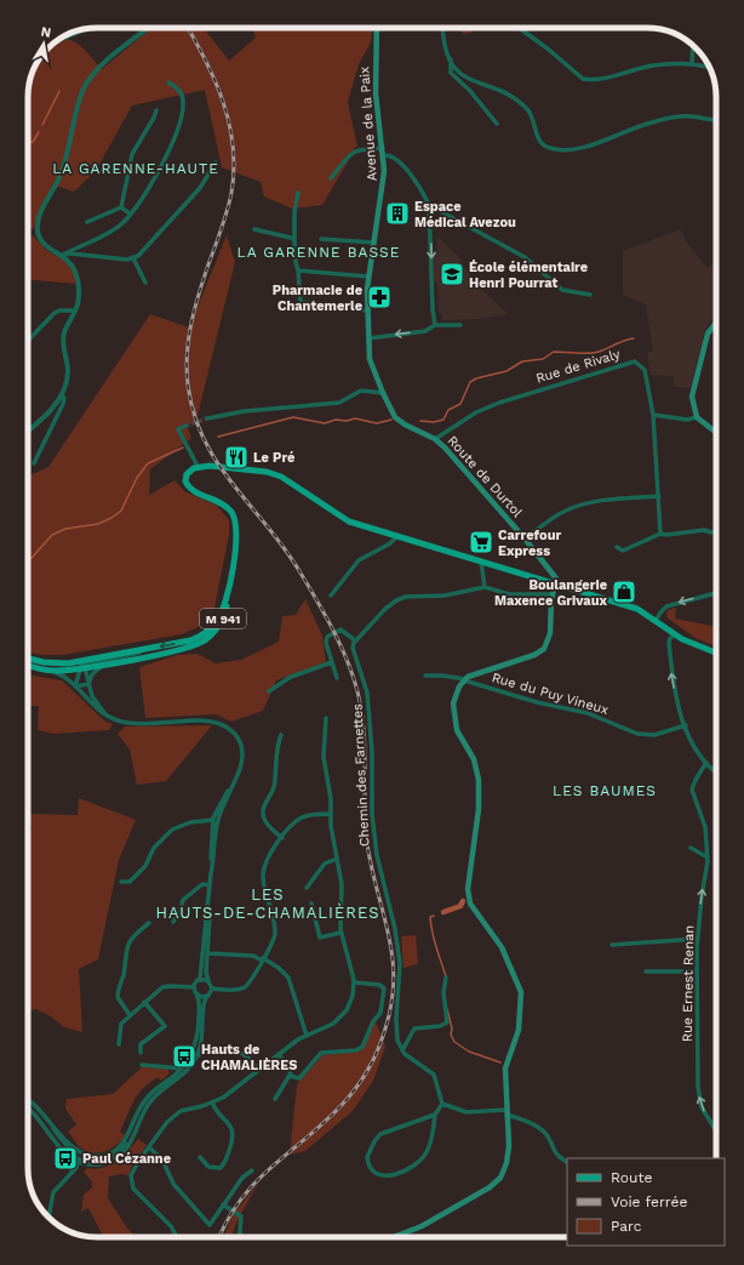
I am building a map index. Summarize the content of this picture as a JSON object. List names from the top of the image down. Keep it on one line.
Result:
{"streets":{"main road":["Avenue de la Paix","Route de Durtol","M 941"],"street":["Rue de Rivaly","Rue du Puy Vineux","Chemin des Farnettes","Rue Ernest Renan"]},"crossings":[["Avenue de la Paix","Route de Durtol"],["Rue de Rivaly","Route de Durtol"]],"one_way":["Rue Ernest Renan"],"districts":["LA GARENNE-HAUTE","LA GARENNE BASSE","LES BAUMES","LES HAUTS-DE-CHAMALIÈRES"],"places":{"building":["Espace Médical Avezou"],"school or university":["École élémentaire Henri Pourrat"],"pharmacy":["Pharmacie de Chantemerle"],"restaurant":["Le Pré"],"supermarket":["Carrefour Express"],"shop":["Boulangerie Maxence Grivaux"],"bus stop":["Hauts de CHAMALIÈRES","Paul Cézanne"]},"legend":["Route","Voie ferrée","Parc"],"north":"top"}
